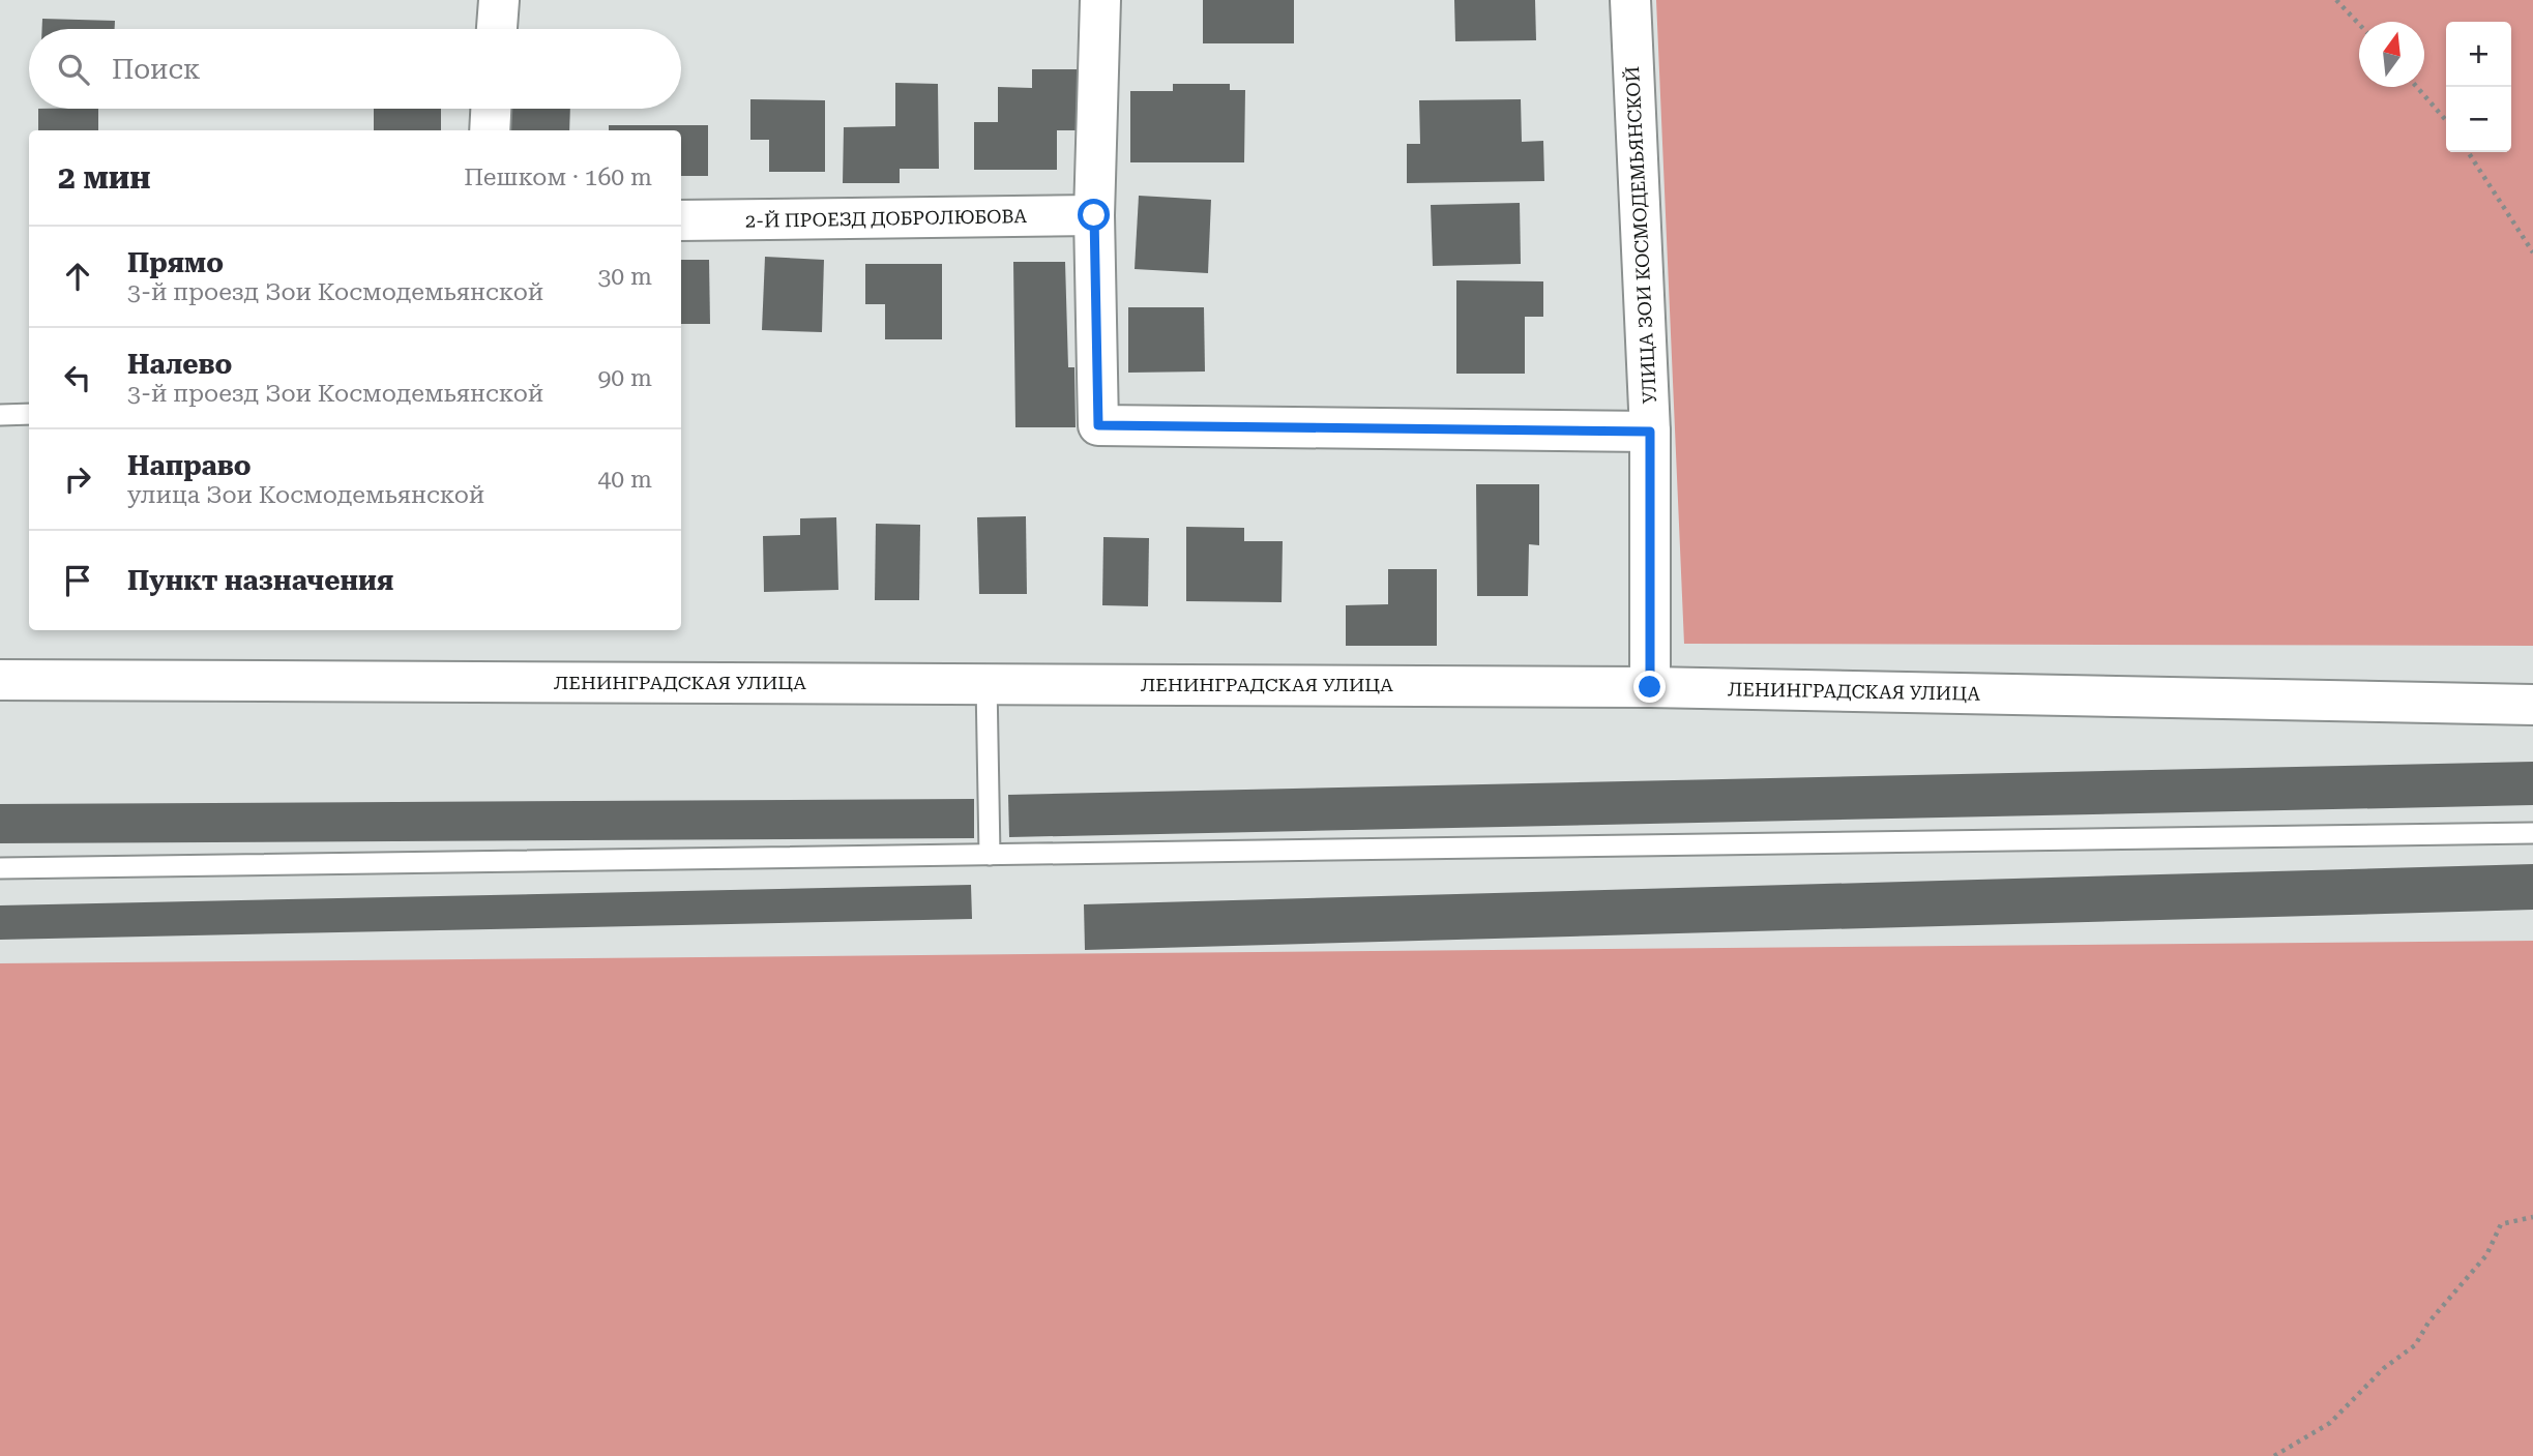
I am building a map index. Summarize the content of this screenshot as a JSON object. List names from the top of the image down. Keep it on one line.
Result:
{"streets":{"street":["2-Й ПРОЕЗД ДОБРОЛЮБОВА","УЛИЦА ЗОИ КОСМОДЕМЬЯНСКОЙ","ЛЕНИНГРАДСКАЯ УЛИЦА"]},"crossings":[["УЛИЦА ЗОИ КОСМОДЕМЬЯНСКОЙ","ЛЕНИНГРАДСКАЯ УЛИЦА"]],"north":"top","page":{"map_buttons":["+","−"],"search":"Поиск","heading":["2 мин","Пешком · 160 m"],"list":[["Прямо","3-й проезд Зои Космодемьянской","30 m"],["Налево","3-й проезд Зои Космодемьянской","90 m"],["Направо","улица Зои Космодемьянской","40 m"],"Пункт назначения"]}}
